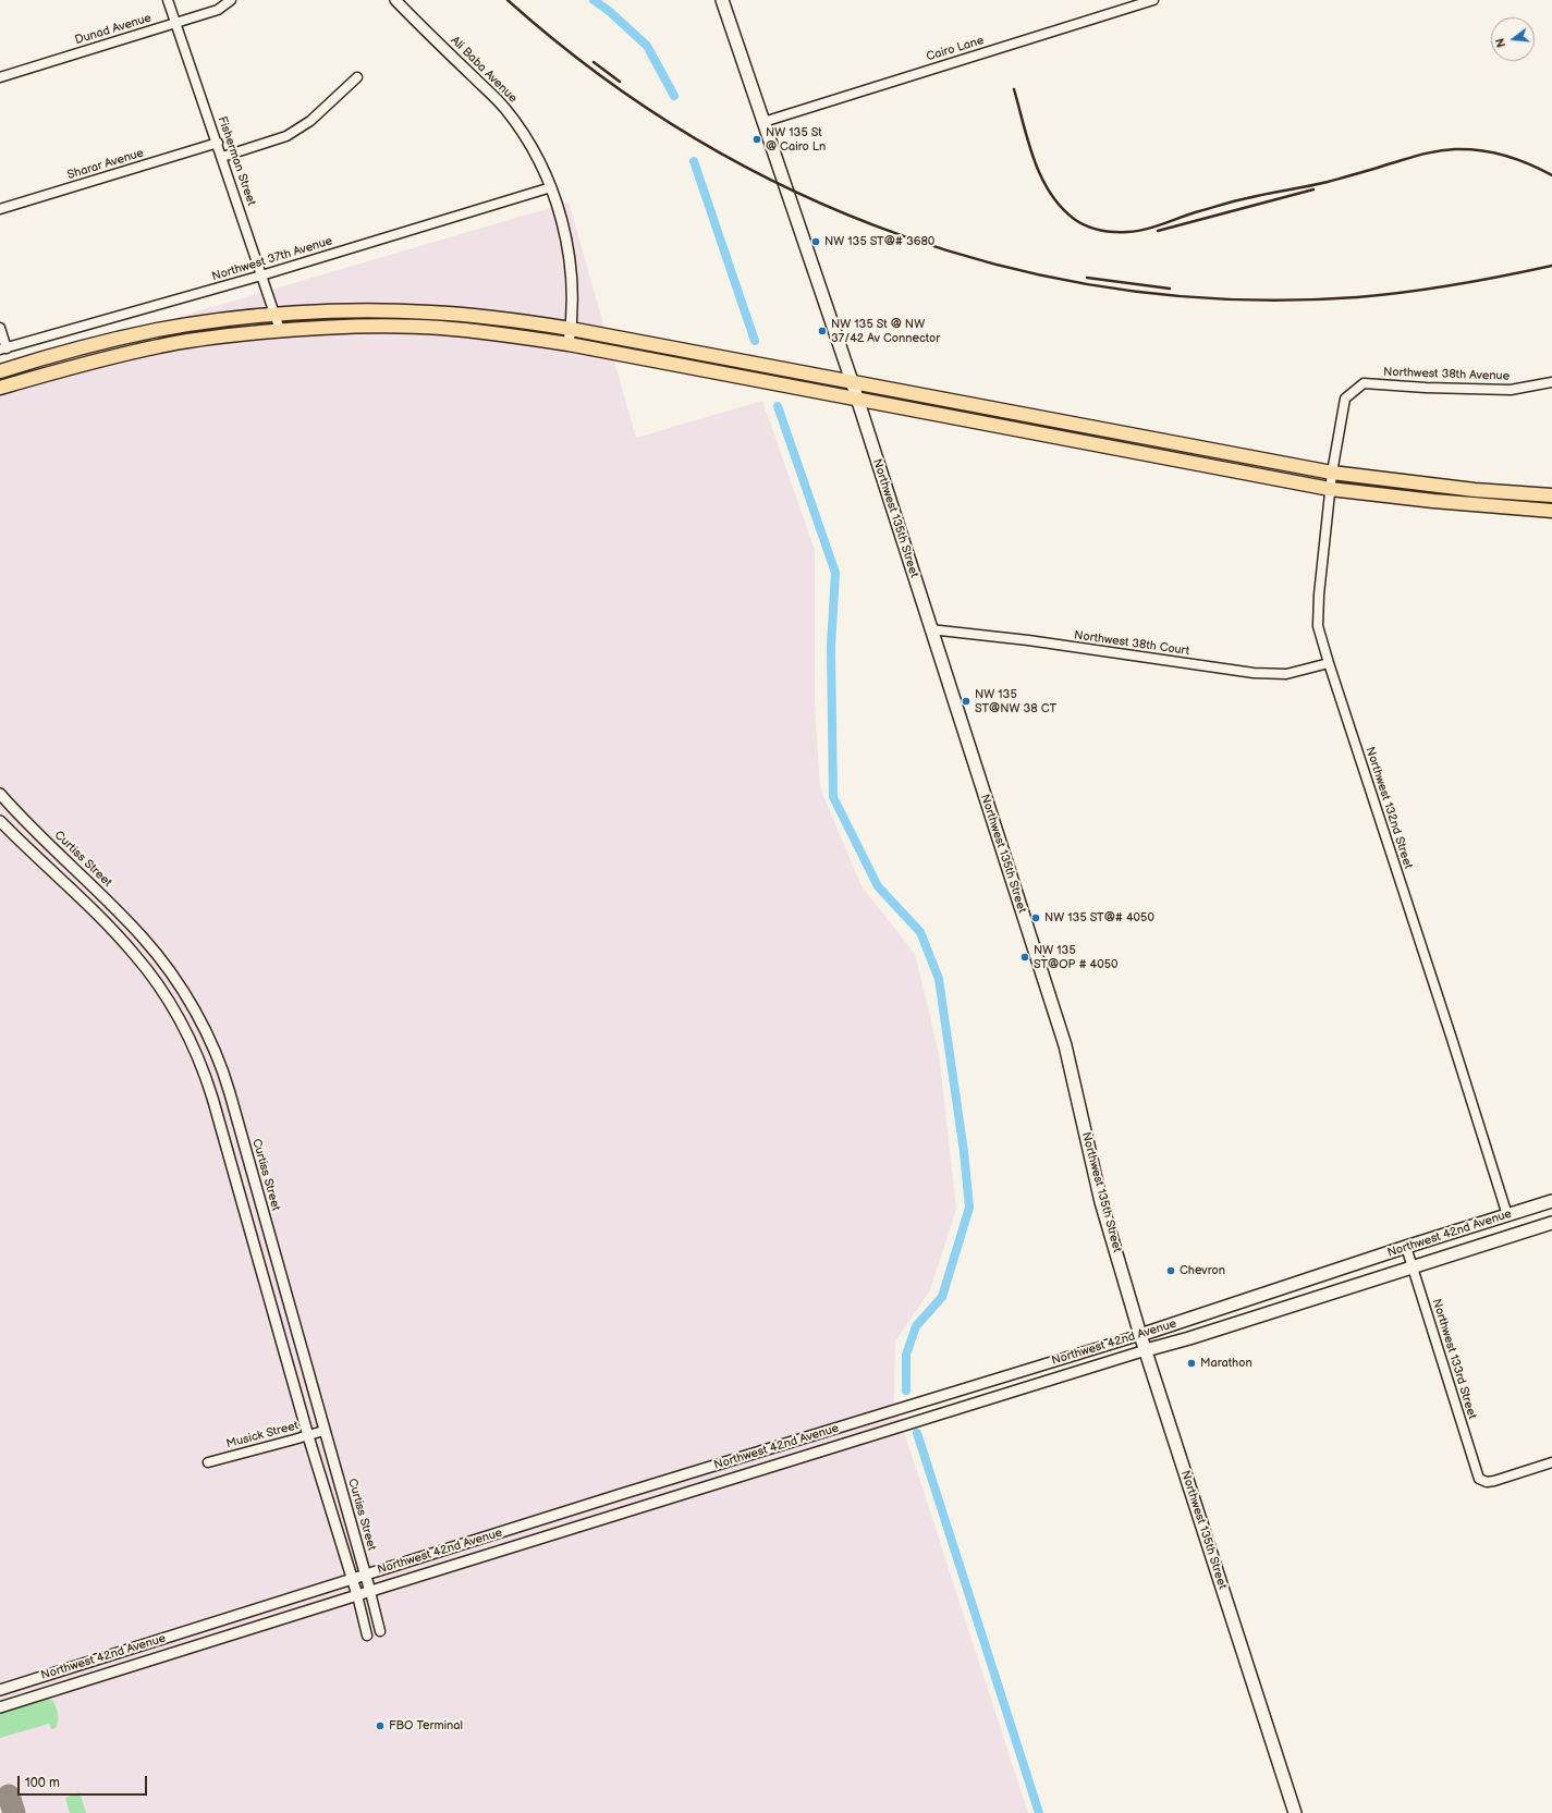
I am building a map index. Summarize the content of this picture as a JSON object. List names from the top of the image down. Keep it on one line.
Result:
{"streets":{"main road":["Northwest 135th Street","Northwest 42nd Avenue"],"street":["Dunad Avenue","Cairo Lane","Ali Baba Avenue","Fisherman Street","Sharar Avenue","Northwest 37th Avenue","Northwest 38th Avenue","Northwest 38th Court","Northwest 132nd Street","Curtiss Street","Northwest 133rd Street","Musick Street"]},"crossings":[["Dunad Avenue","Fisherman Street"],["Cairo Lane","Northwest 135th Street"],["Ali Baba Avenue","Northwest 37th Avenue"],["Fisherman Street","Sharar Avenue"],["Fisherman Street","Northwest 37th Avenue"],["Northwest 38th Avenue","Northwest 132nd Street"],["Northwest 135th Street","Northwest 38th Court"],["Northwest 135th Street","Northwest 42nd Avenue"],["Northwest 38th Court","Northwest 132nd Street"],["Northwest 132nd Street","Northwest 42nd Avenue"],["Curtiss Street","Northwest 42nd Avenue"],["Curtiss Street","Musick Street"],["Northwest 42nd Avenue","Northwest 133rd Street"]],"places":["NW 135 St @ Cairo Ln","NW 135 ST@# 3680","NW 135 St @ NW 37/42 Av Connector","NW 135 ST@NW 38 CT","NW 135 ST@# 4050","NW 135 ST@OP # 4050","Chevron","Marathon","FBO Terminal"],"scale_bar":"100 m","north":"left"}
